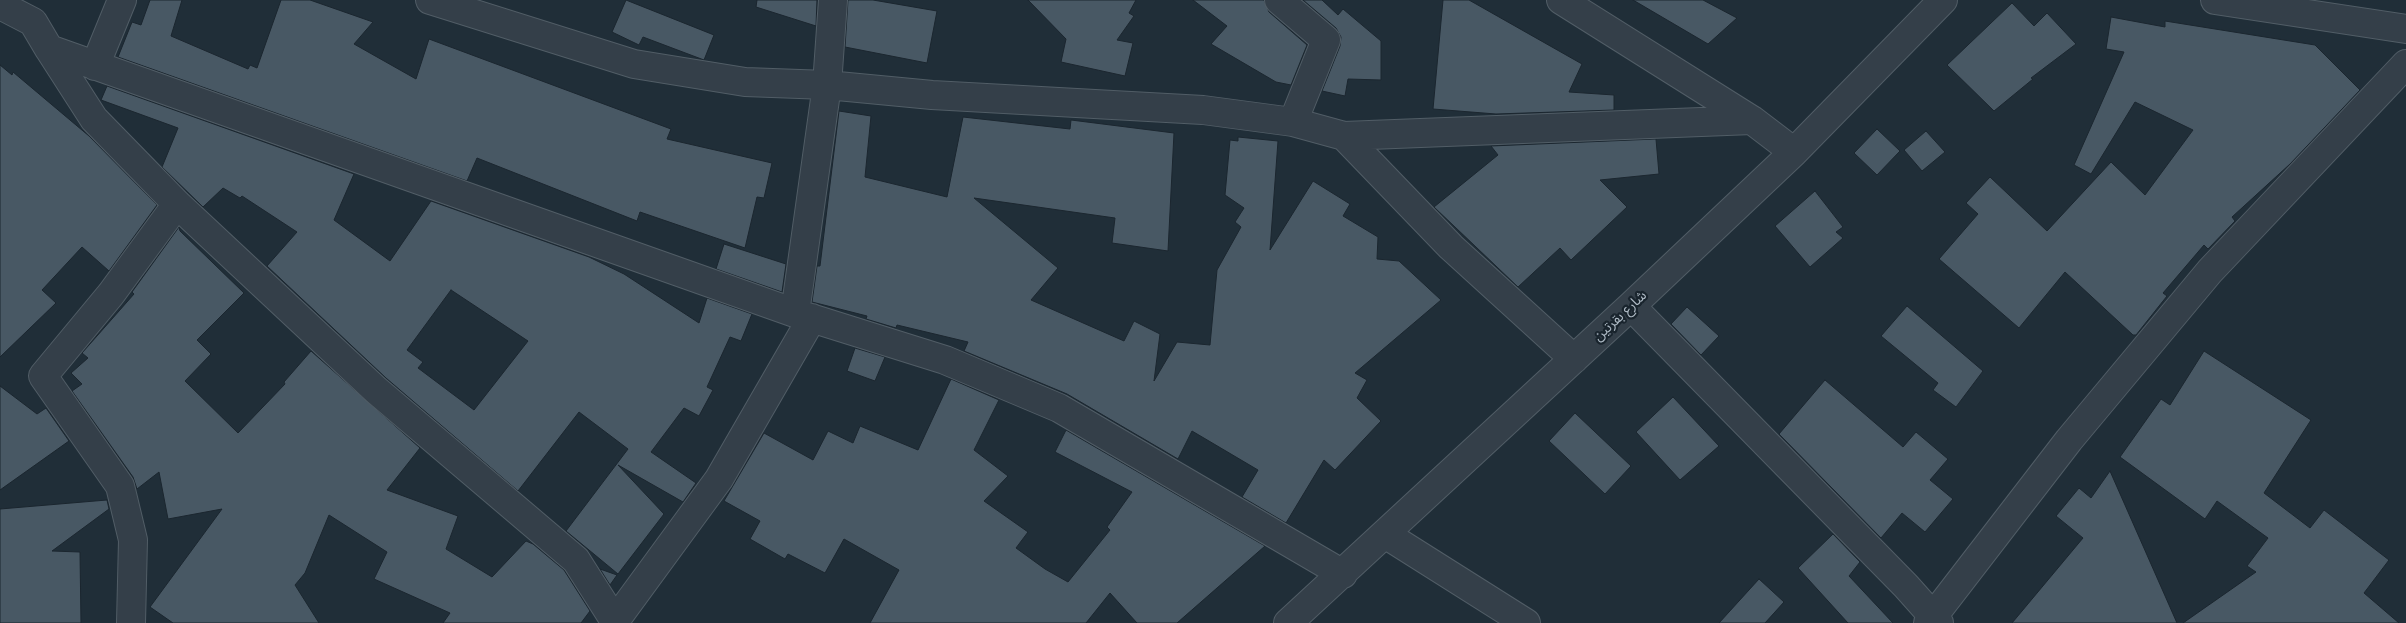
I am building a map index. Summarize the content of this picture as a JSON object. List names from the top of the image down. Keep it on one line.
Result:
{"streets":{"street":["شارع بقرتين"]}}
